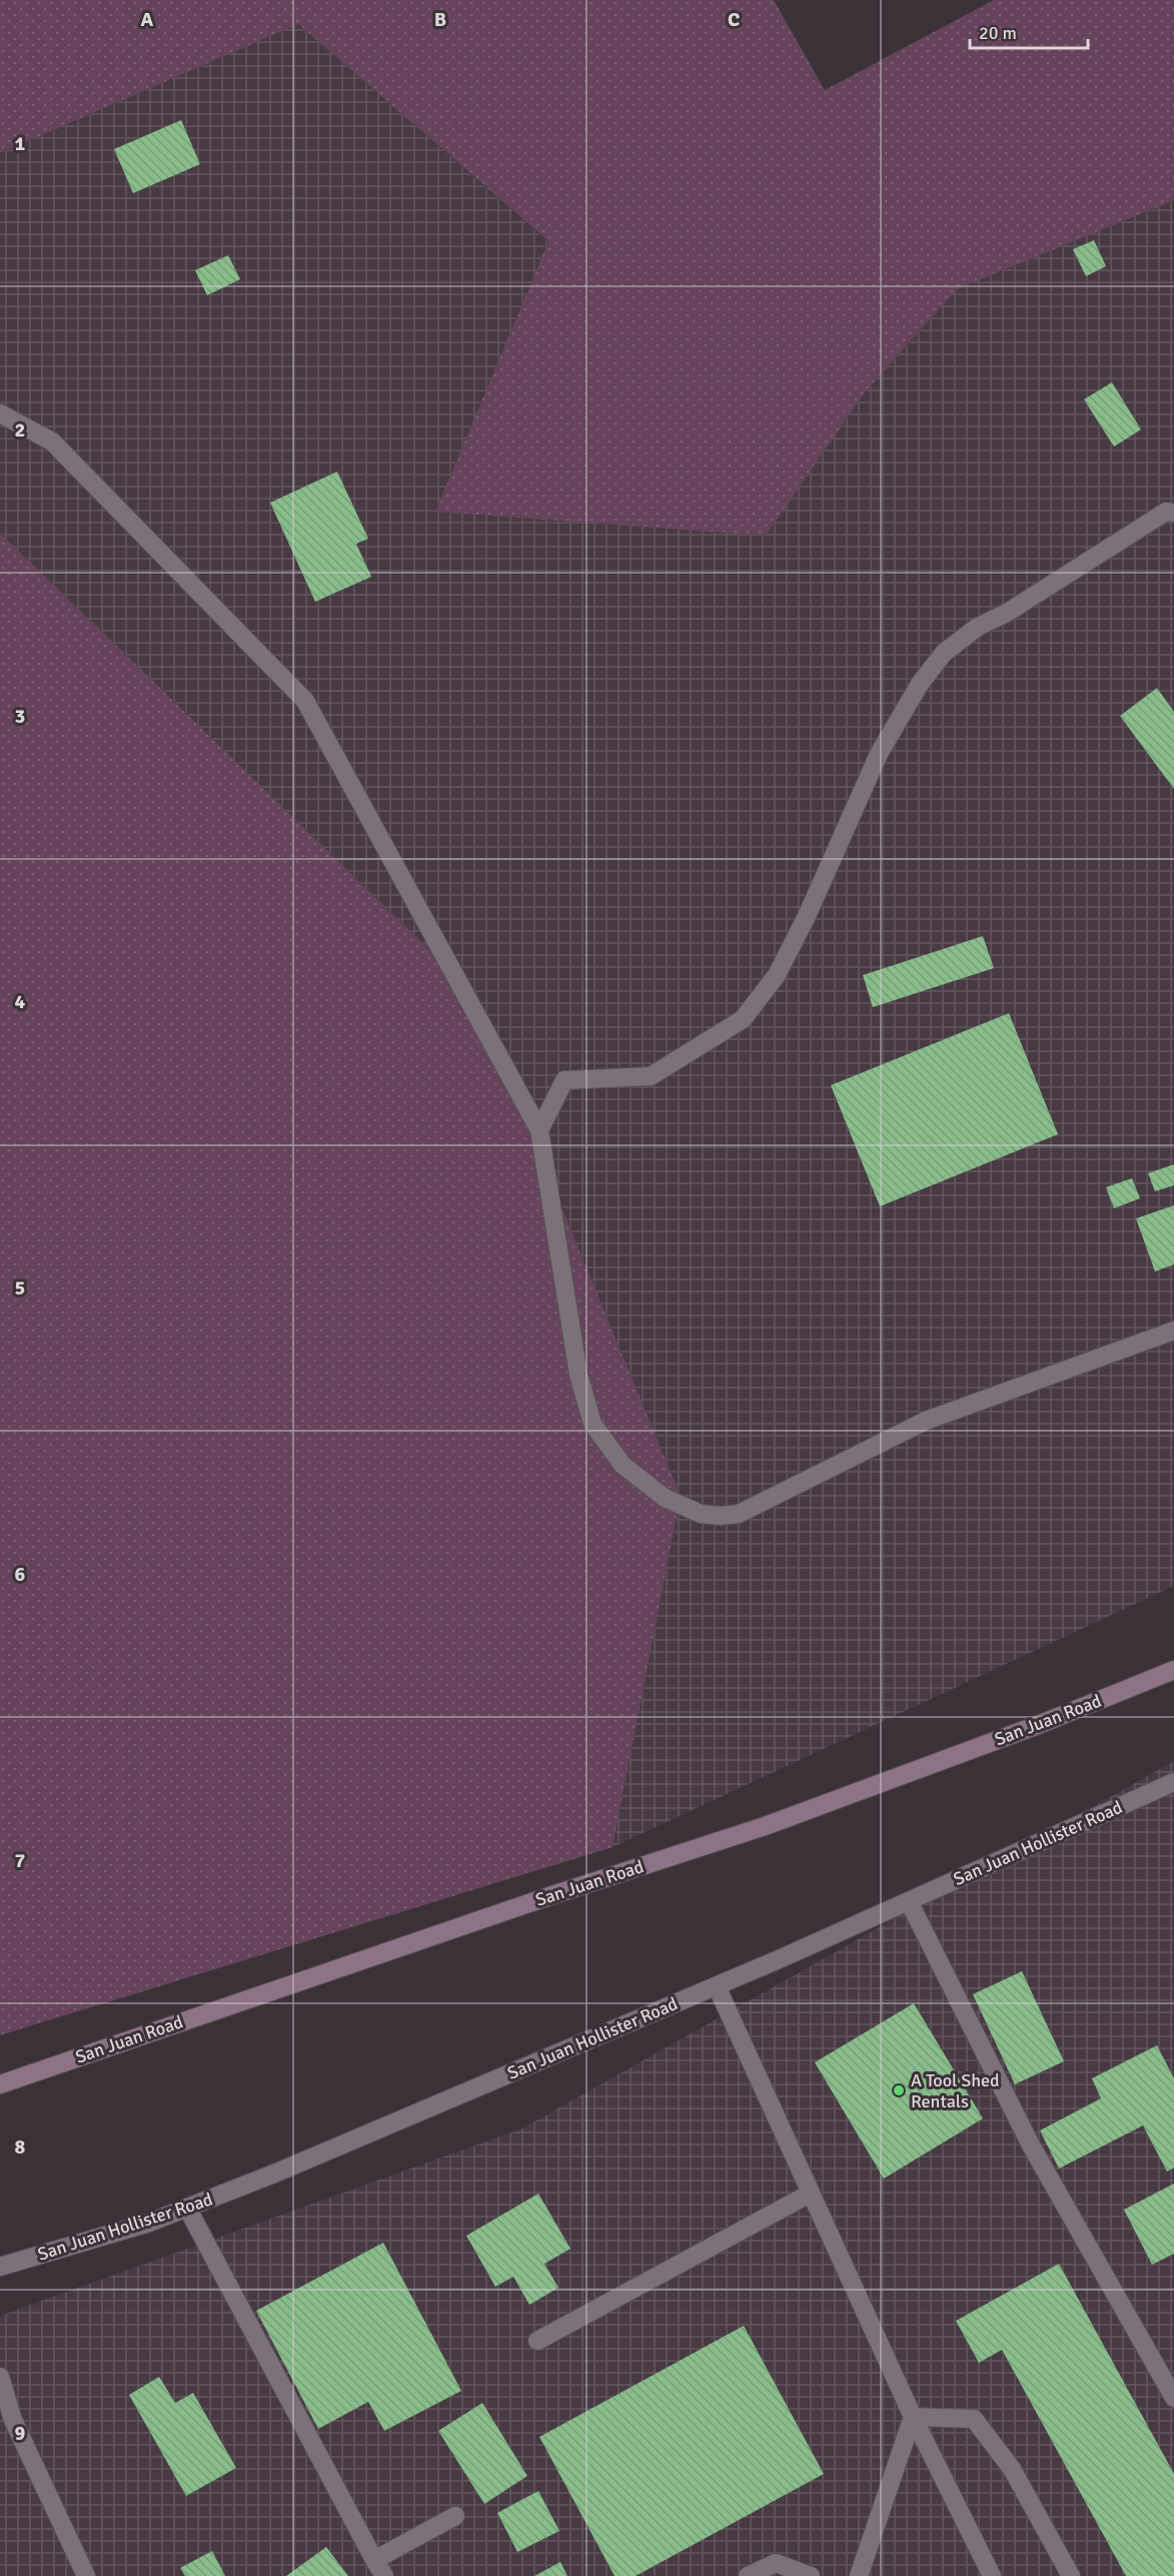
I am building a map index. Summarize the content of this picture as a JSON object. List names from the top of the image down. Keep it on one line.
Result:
{"streets":{"main road":["San Juan Road"],"street":["San Juan Hollister Road"]},"places":["A Tool Shed Rentals"],"scale_bar":"20 m","grid":{"columns":["A","B","C"],"rows":["1","2","3","4","5","6","7","8","9"]}}
